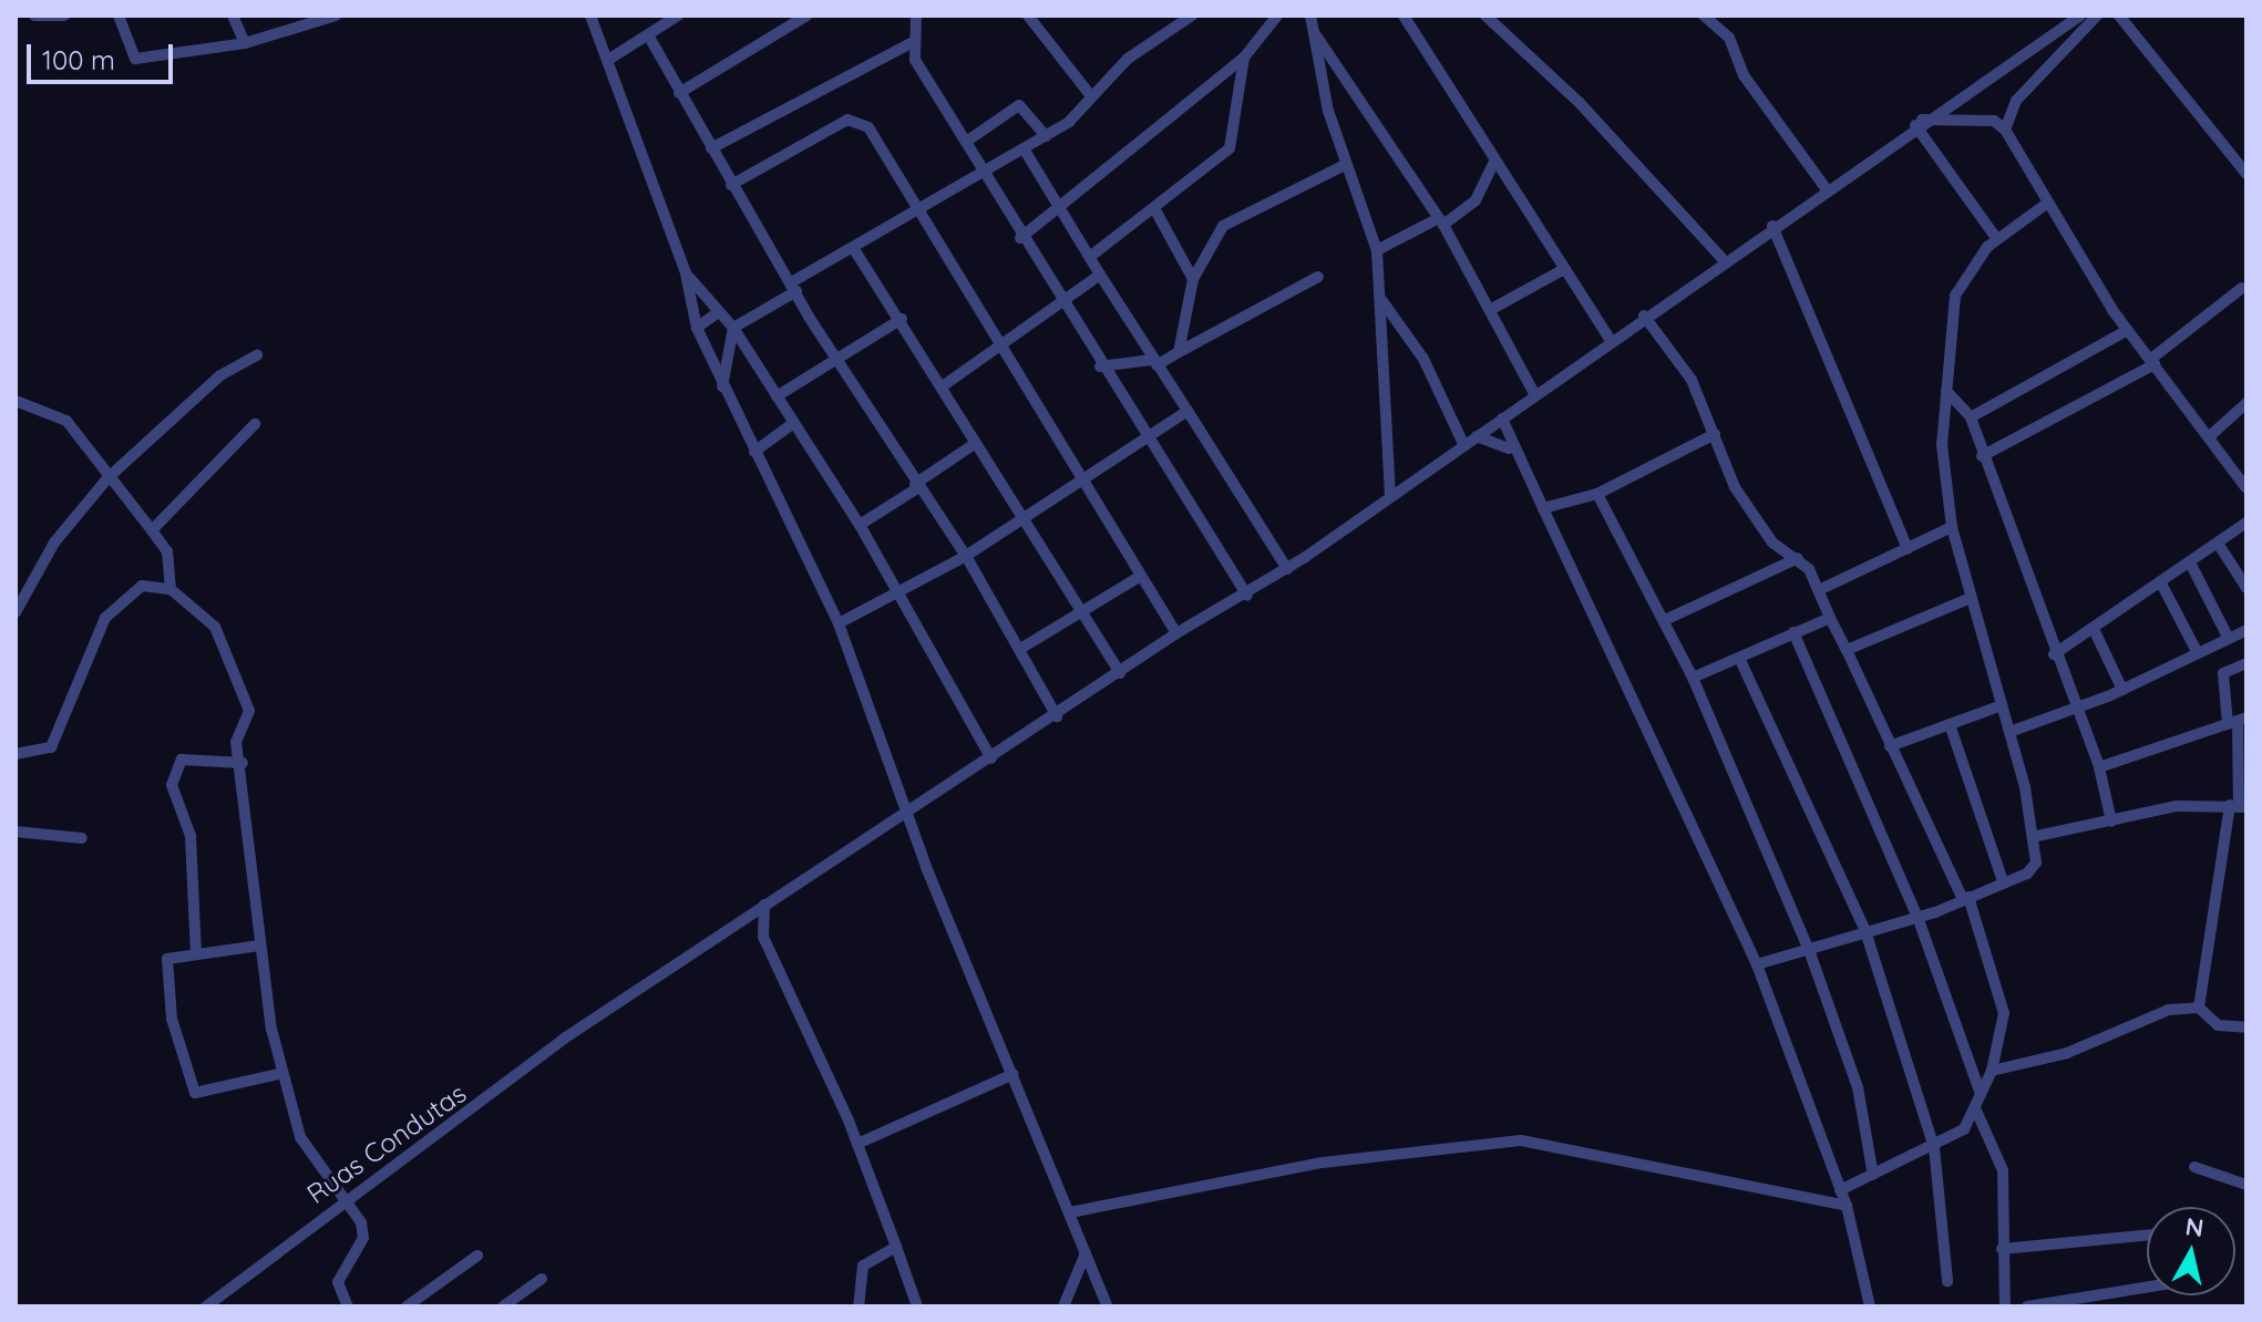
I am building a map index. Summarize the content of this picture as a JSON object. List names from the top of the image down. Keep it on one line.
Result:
{"streets":{"street":["Ruas Condutas"]},"scale_bar":"100 m","north":"top"}
